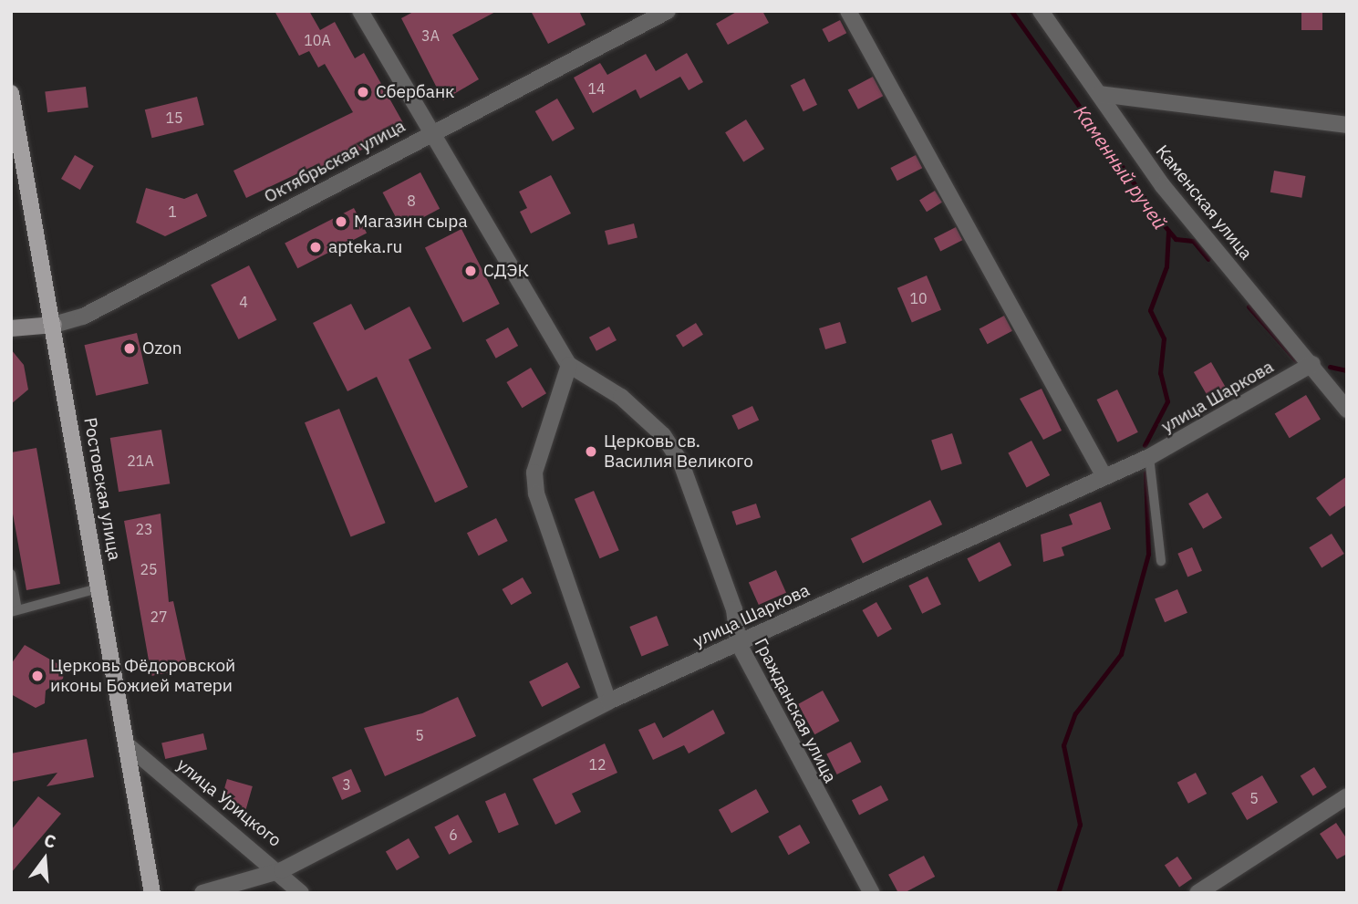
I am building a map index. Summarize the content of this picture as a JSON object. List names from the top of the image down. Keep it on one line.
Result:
{"streets":{"main road":["Ростовская улица"],"street":["Октябрьская улица","Каменская улица","улица Шаркова","Гражданская улица","улица Урицкого"]},"crossings":[["Октябрьская улица","Ростовская улица"],["Октябрьская улица","Гражданская улица"],["Каменская улица","улица Шаркова"],["улица Шаркова","Гражданская улица"],["улица Шаркова","улица Урицкого"],["Ростовская улица","улица Урицкого"]],"water":["Каменный ручей"],"places":["Сбербанк","Магазин сыра","apteka.ru","СДЭК","Ozon","Церковь св. Василия Великого","Церковь Фёдоровской иконы Божией матери"],"house_numbers":["3А","10А","14","15","8","1","10","4","21А","23","25","27","5","12","3","5","6"],"north":"top"}
